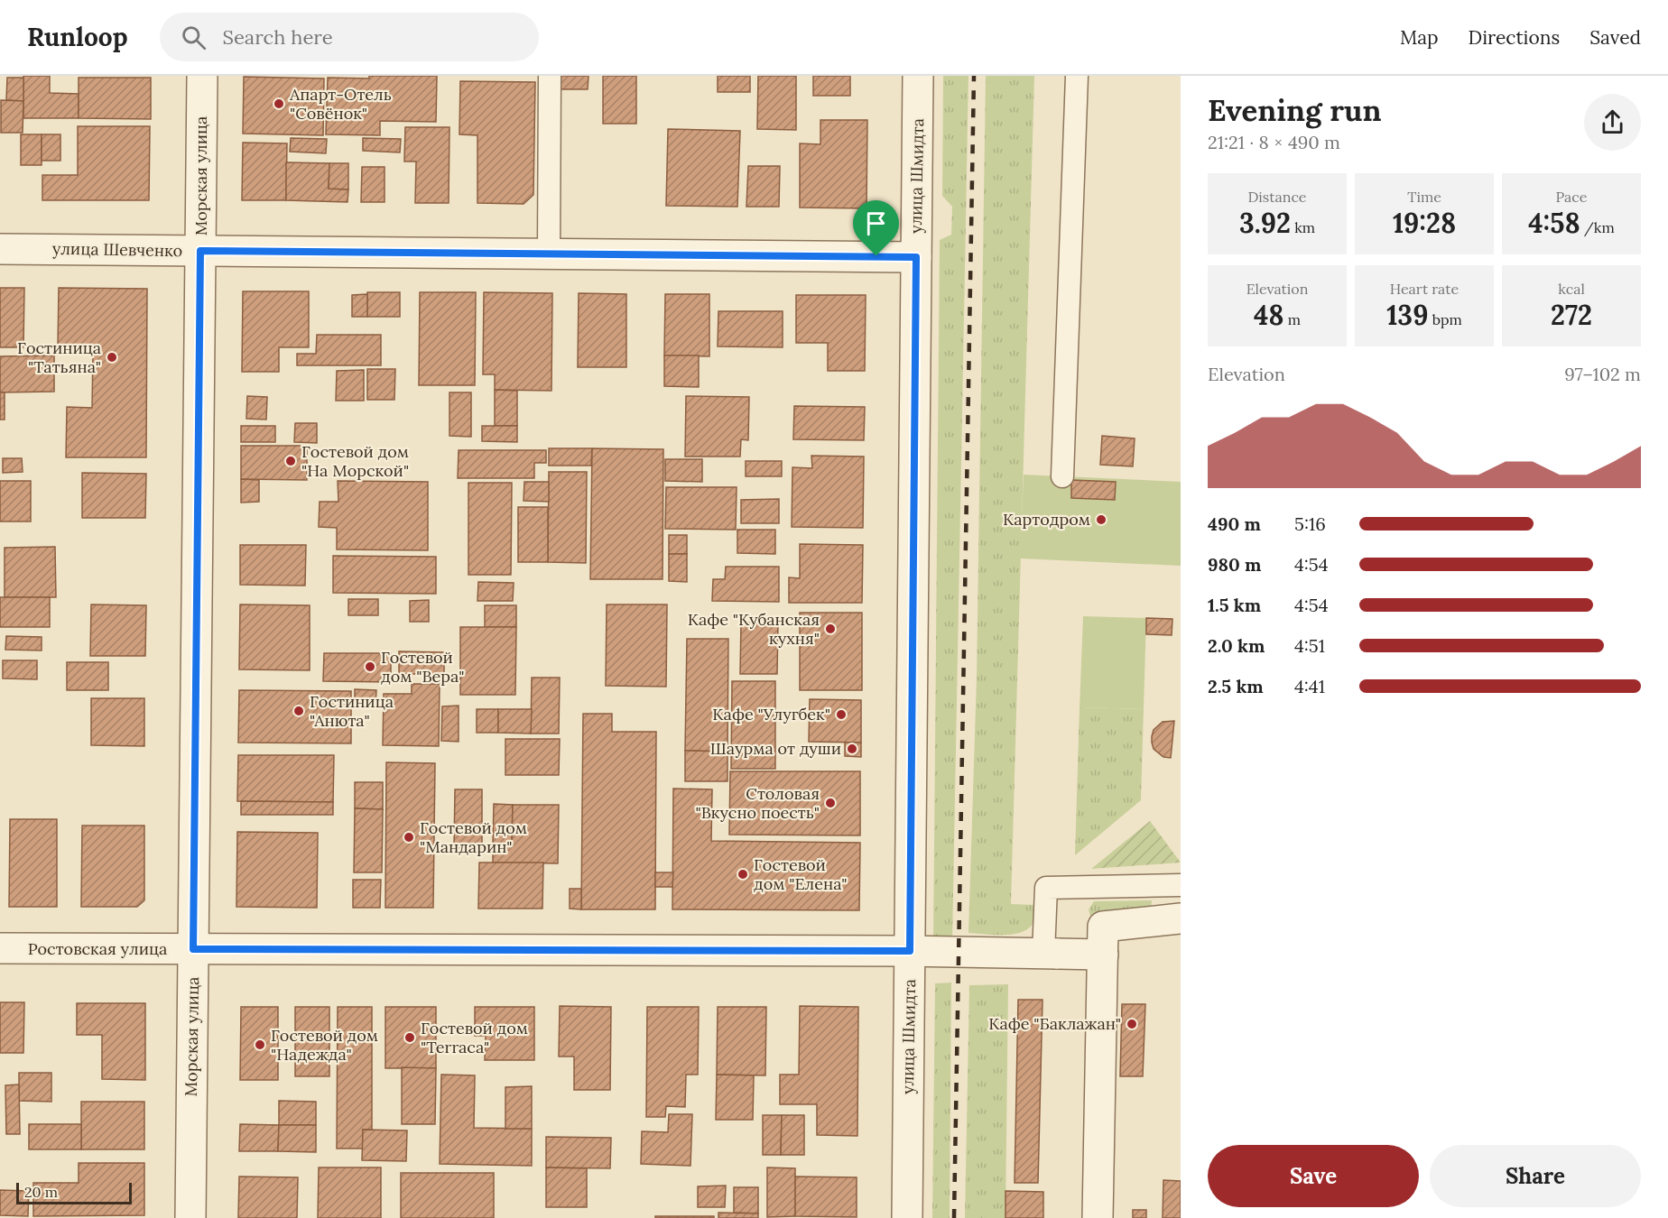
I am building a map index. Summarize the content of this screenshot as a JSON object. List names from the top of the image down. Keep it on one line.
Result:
{"streets":{"street":["Морская улица","улица Шмидта","улица Шевченко","Ростовская улица"]},"crossings":[["Морская улица","улица Шевченко"],["Морская улица","Ростовская улица"],["улица Шмидта","улица Шевченко"],["улица Шмидта","Ростовская улица"]],"places":["Апарт-Отель \"Совёнок\"","Гостиница \"Татьяна\"","Гостевой дом \"На Морской\"","Картодром","Кафе \"Кубанская кухня\"","Гостевой дом \"Вера\"","Гостиница \"Анюта\"","Кафе \"Улугбек\"","Шаурма от души","Столовая \"Вкусно поесть\"","Гостевой дом \"Мандарин\"","Гостевой дом \"Елена\"","Кафе \"Баклажан\"","Гостевой дом \"Terraca\"","Гостевой дом \"Надежда\""],"scale_bar":"20 m","page":{"header":"Runloop","search":"Search here","nav":["Map","Directions","Saved"],"heading":["Evening run","21:21 · 8 × 490 m"],"stats":[["Distance","3.92 km"],["Time","19:28"],["Pace","4:58 /km"],["Elevation","48 m"],["Heart rate","139 bpm"],["kcal","272"]],"chart":["Elevation","97–102 m"],"list":[{"name":"490 m","note":"5:16"},{"name":"980 m","note":"4:54"},{"name":"1.5 km","note":"4:54"},{"name":"2.0 km","note":"4:51"},{"name":"2.5 km","note":"4:41"}],"buttons":["Save","Share"],"scale":"20 m"}}
